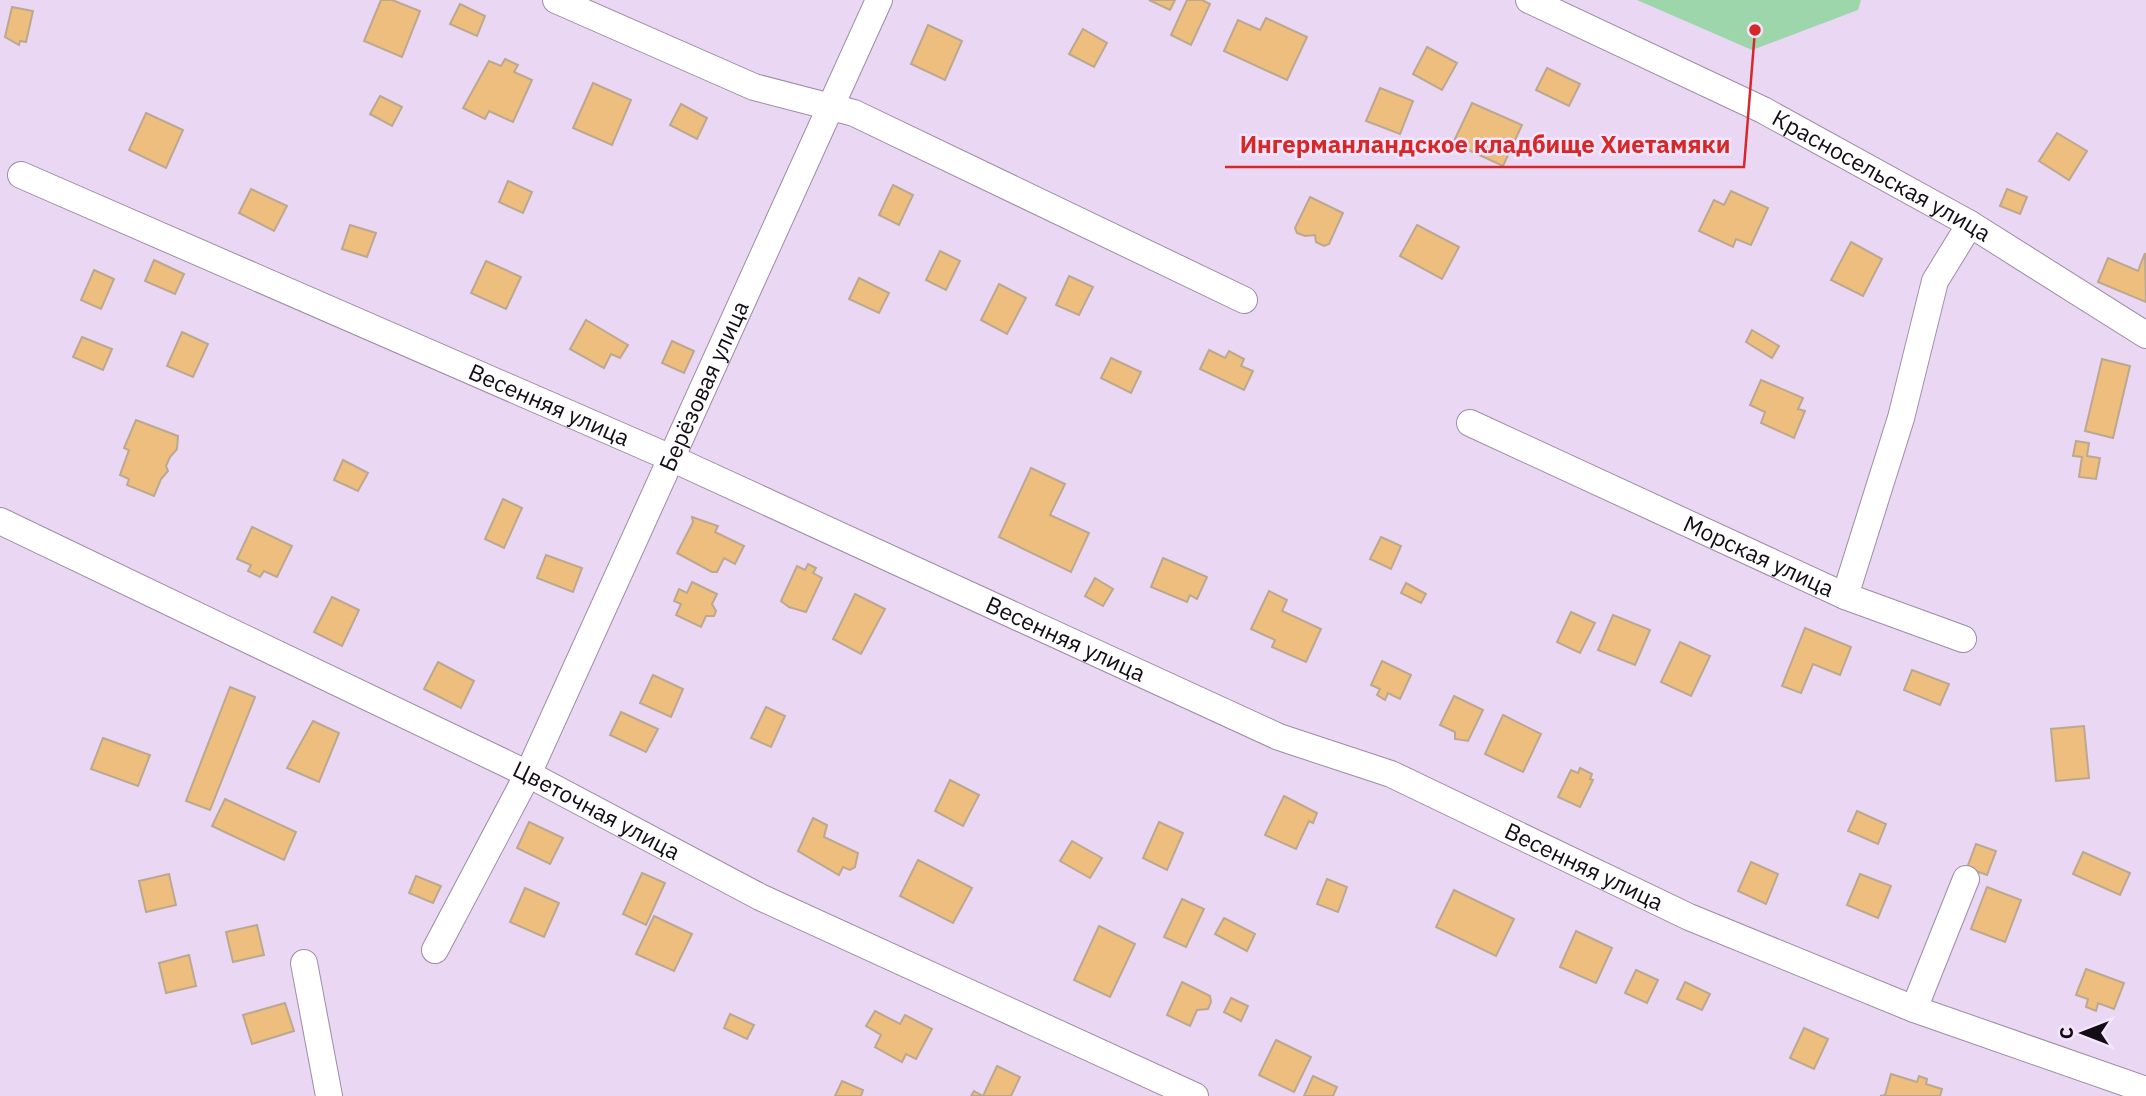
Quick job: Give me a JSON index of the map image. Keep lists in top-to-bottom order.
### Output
{
  "streets": {
    "street": [
      "Красносельская улица",
      "Берёзовая улица",
      "Весенняя улица",
      "Морская улица",
      "Цветочная улица"
    ]
  },
  "crossings": [
    ["Красносельская улица", "Морская улица"],
    ["Берёзовая улица", "Весенняя улица"],
    ["Берёзовая улица", "Цветочная улица"]
  ],
  "places": ["Ингерманландское кладбище Хиетамяки"],
  "north": "left"
}
